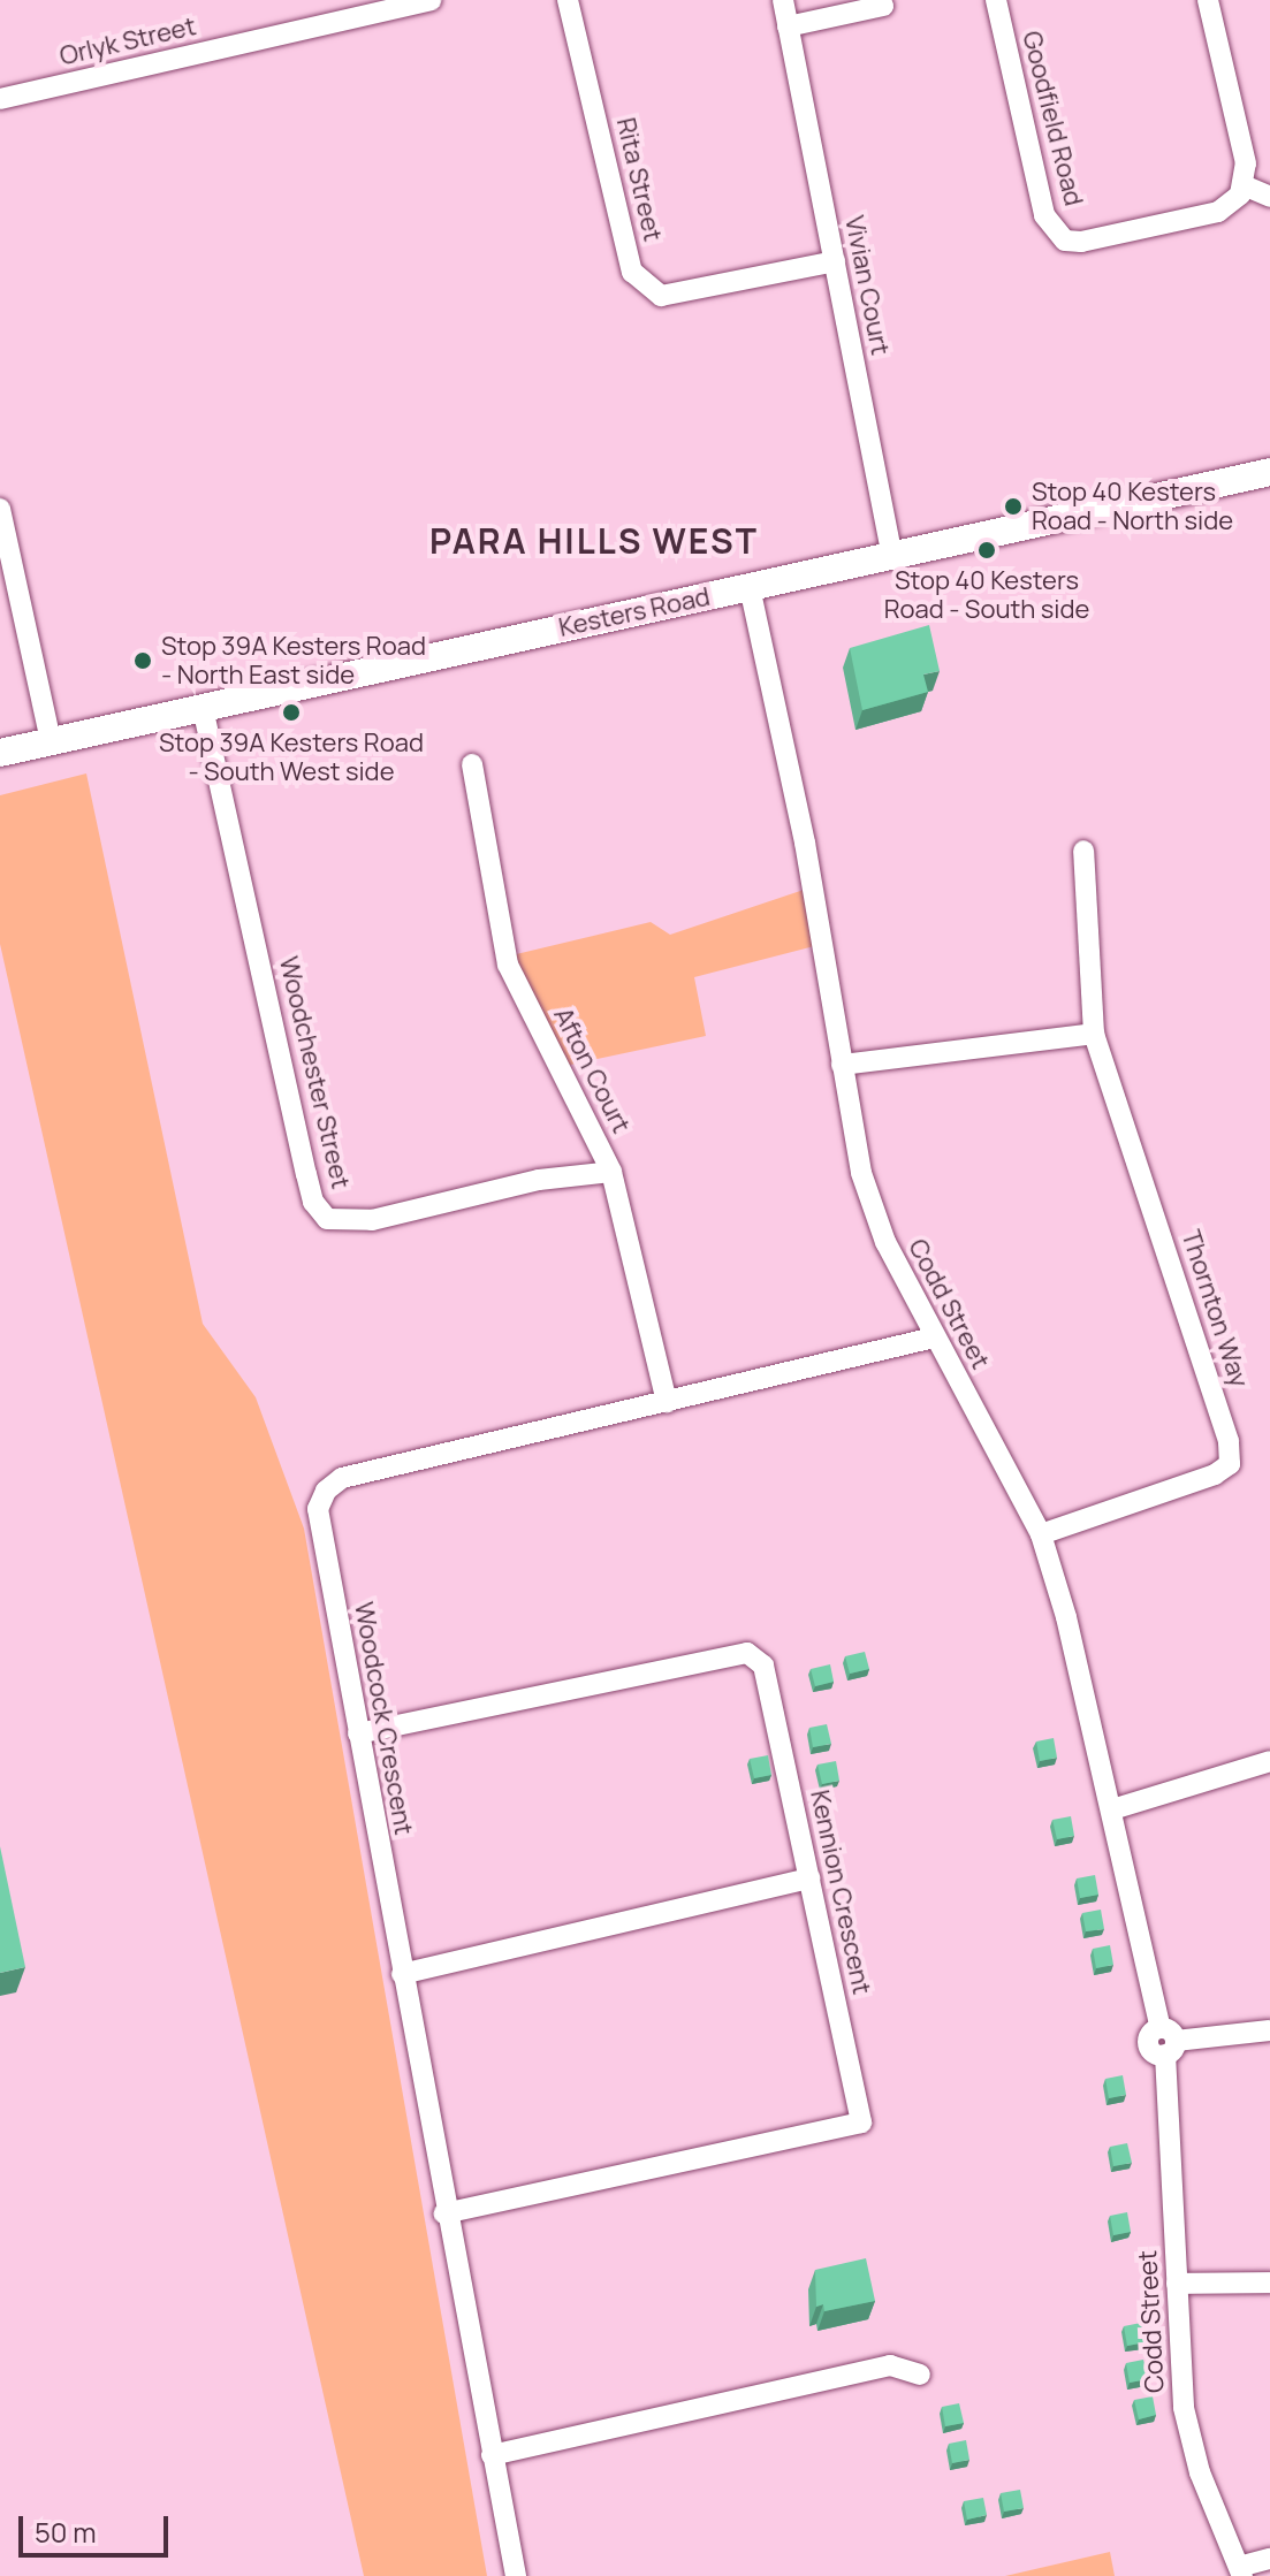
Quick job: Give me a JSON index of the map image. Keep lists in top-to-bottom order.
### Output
{
  "streets": {
    "main road": ["Kesters Road"],
    "street": [
      "Orlyk Street",
      "Goodfield Road",
      "Rita Street",
      "Vivian Court",
      "Afton Court",
      "Woodchester Street",
      "Codd Street",
      "Thornton Way",
      "Woodcock Crescent",
      "Kennion Crescent"
    ]
  },
  "crossings": [
    ["Rita Street", "Vivian Court"],
    ["Vivian Court", "Kesters Road"],
    ["Kesters Road", "Woodchester Street"],
    ["Kesters Road", "Codd Street"],
    ["Afton Court", "Woodchester Street"],
    ["Afton Court", "Woodcock Crescent"],
    ["Codd Street", "Thornton Way"],
    ["Codd Street", "Woodcock Crescent"],
    ["Woodcock Crescent", "Kennion Crescent"]
  ],
  "districts": ["PARA HILLS WEST"],
  "places": [
    "Stop 40 Kesters Road - North side",
    "Stop 40 Kesters Road - South side",
    "Stop 39A Kesters Road - North East side",
    "Stop 39A Kesters Road - South West side"
  ],
  "scale_bar": "50 m"
}
